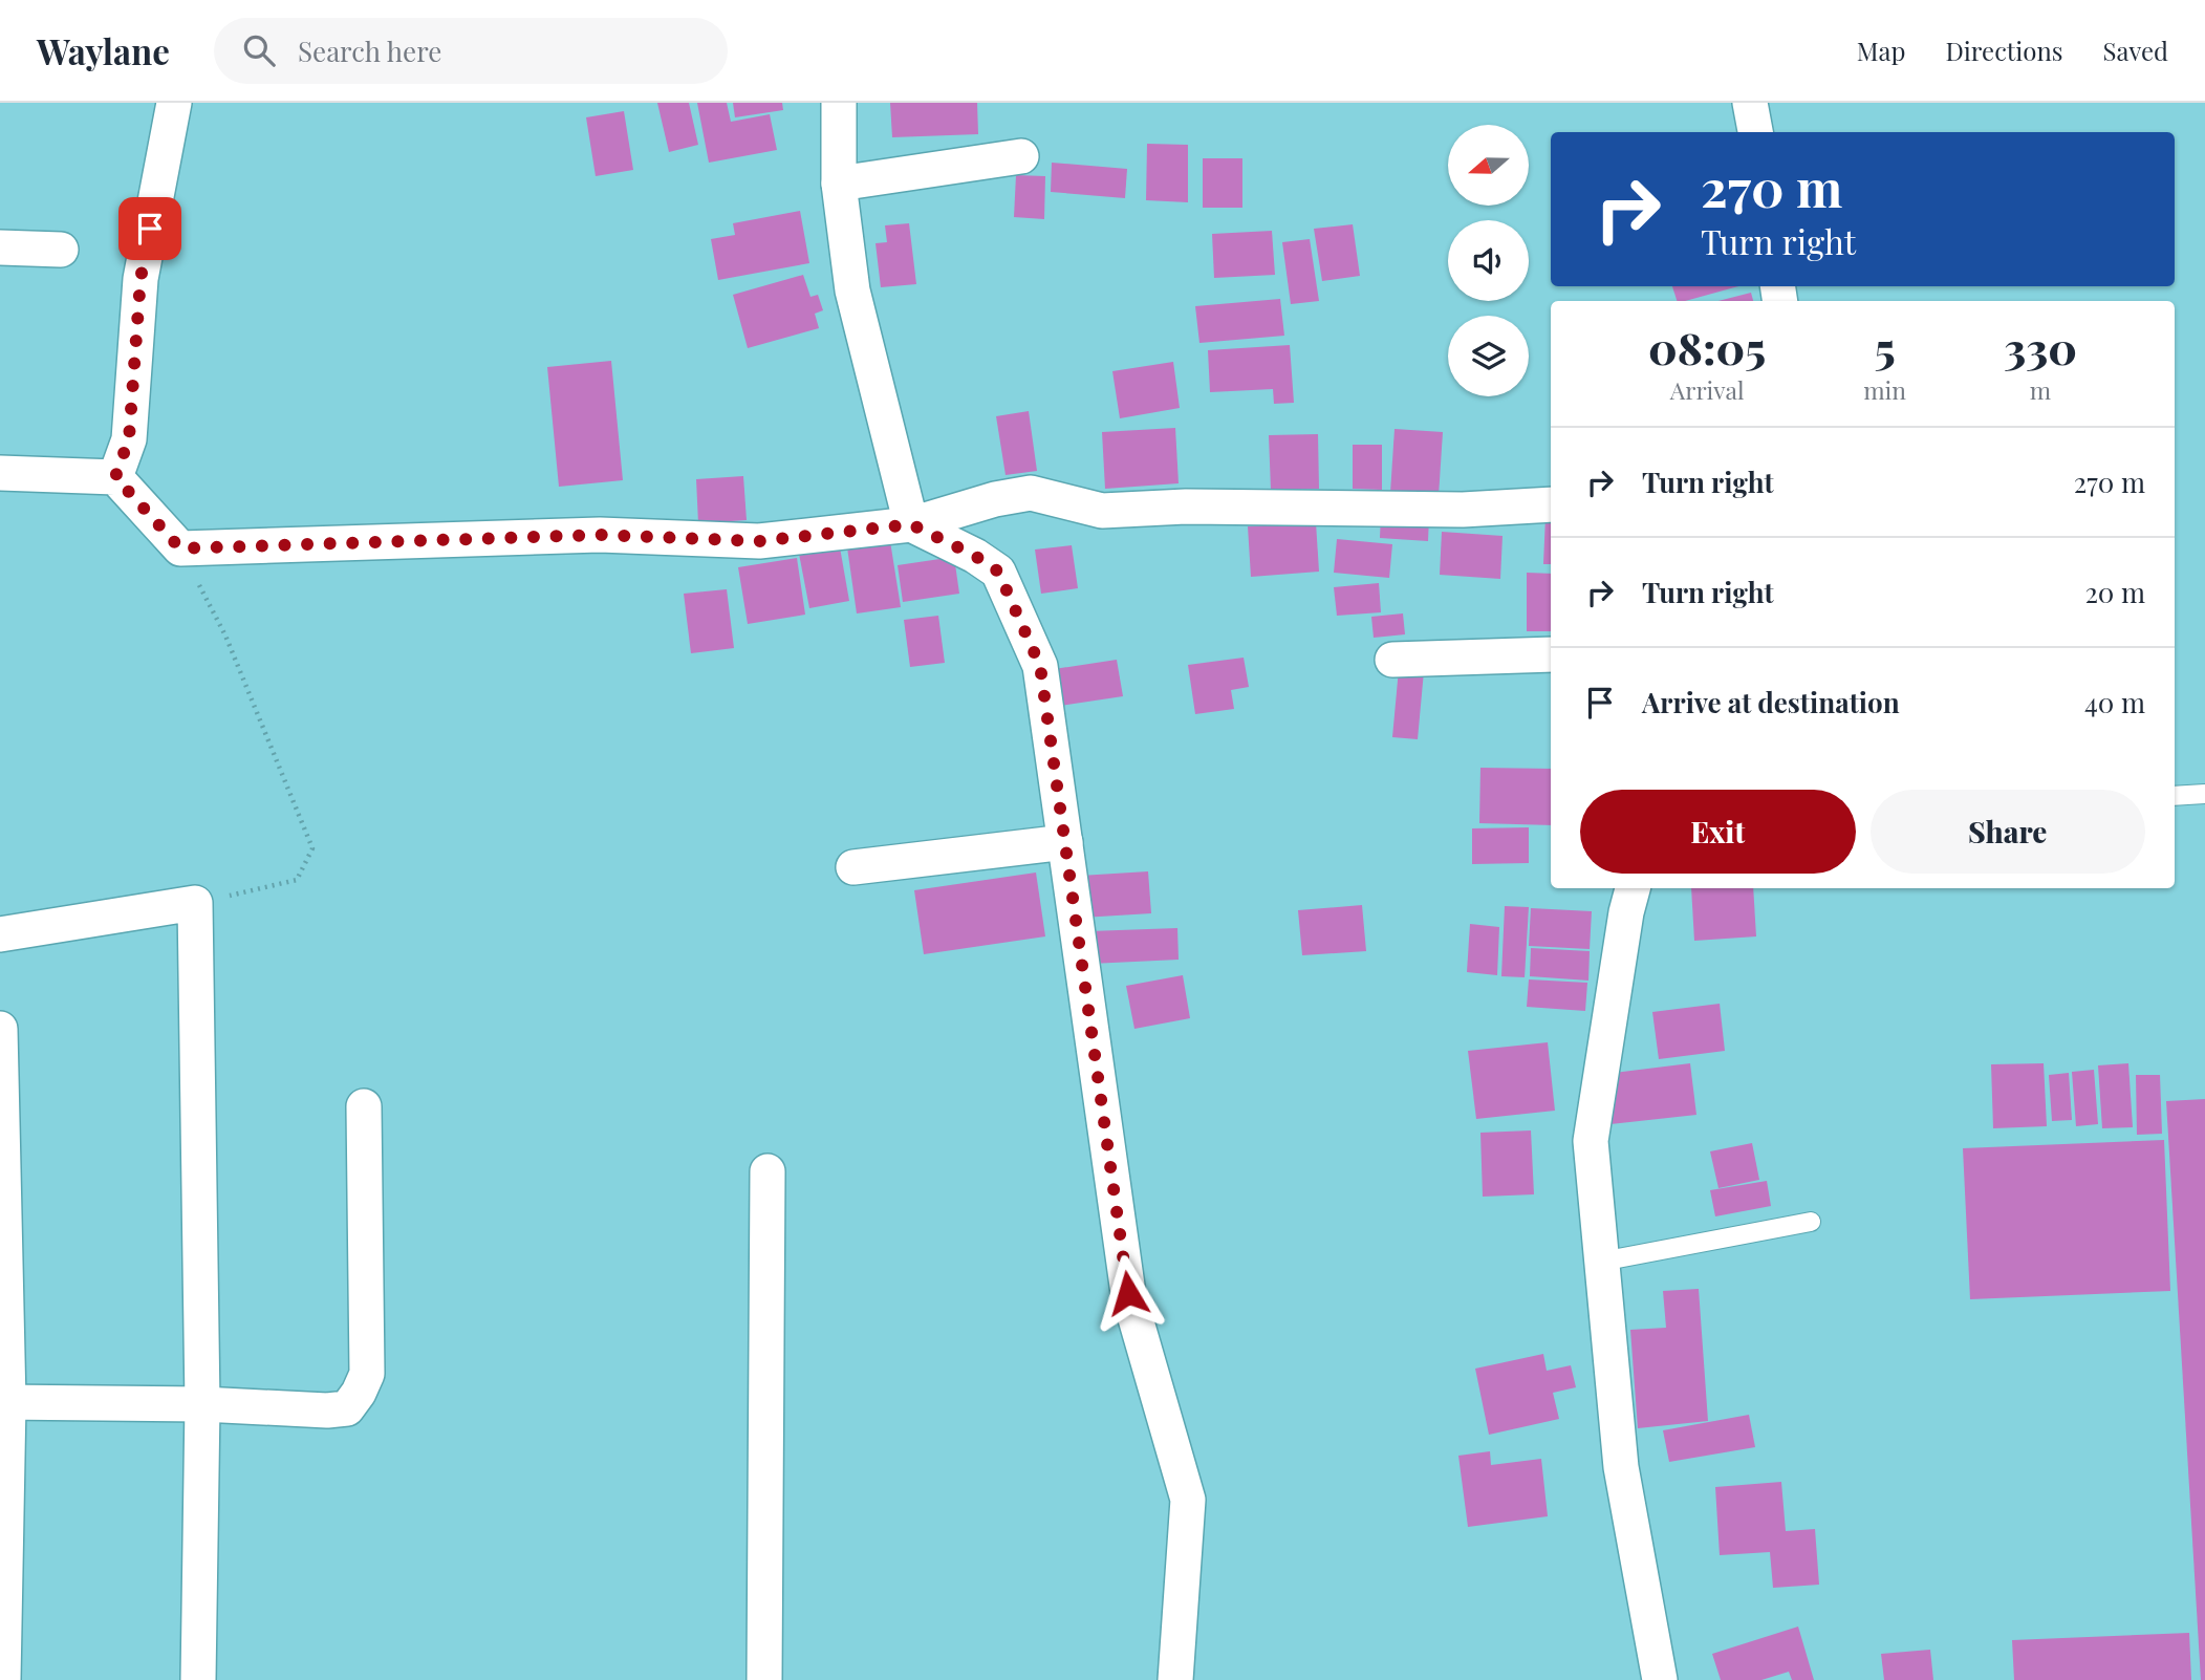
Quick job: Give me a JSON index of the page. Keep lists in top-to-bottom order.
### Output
{
  "north": "left",
  "page": {
    "header": "Waylane",
    "search": "Search here",
    "nav": ["Map", "Directions", "Saved"],
    "turn": ["270 m", "Turn right"],
    "eta": [
      "08:05",
      "Arrival",
      "5",
      "min",
      "330",
      "m"
    ],
    "list": [
      {
        "name": "Turn right",
        "value": "270 m"
      },
      {
        "name": "Turn right",
        "value": "20 m"
      },
      {
        "name": "Arrive at destination",
        "value": "40 m"
      }
    ],
    "buttons": ["Exit", "Share"]
  }
}
